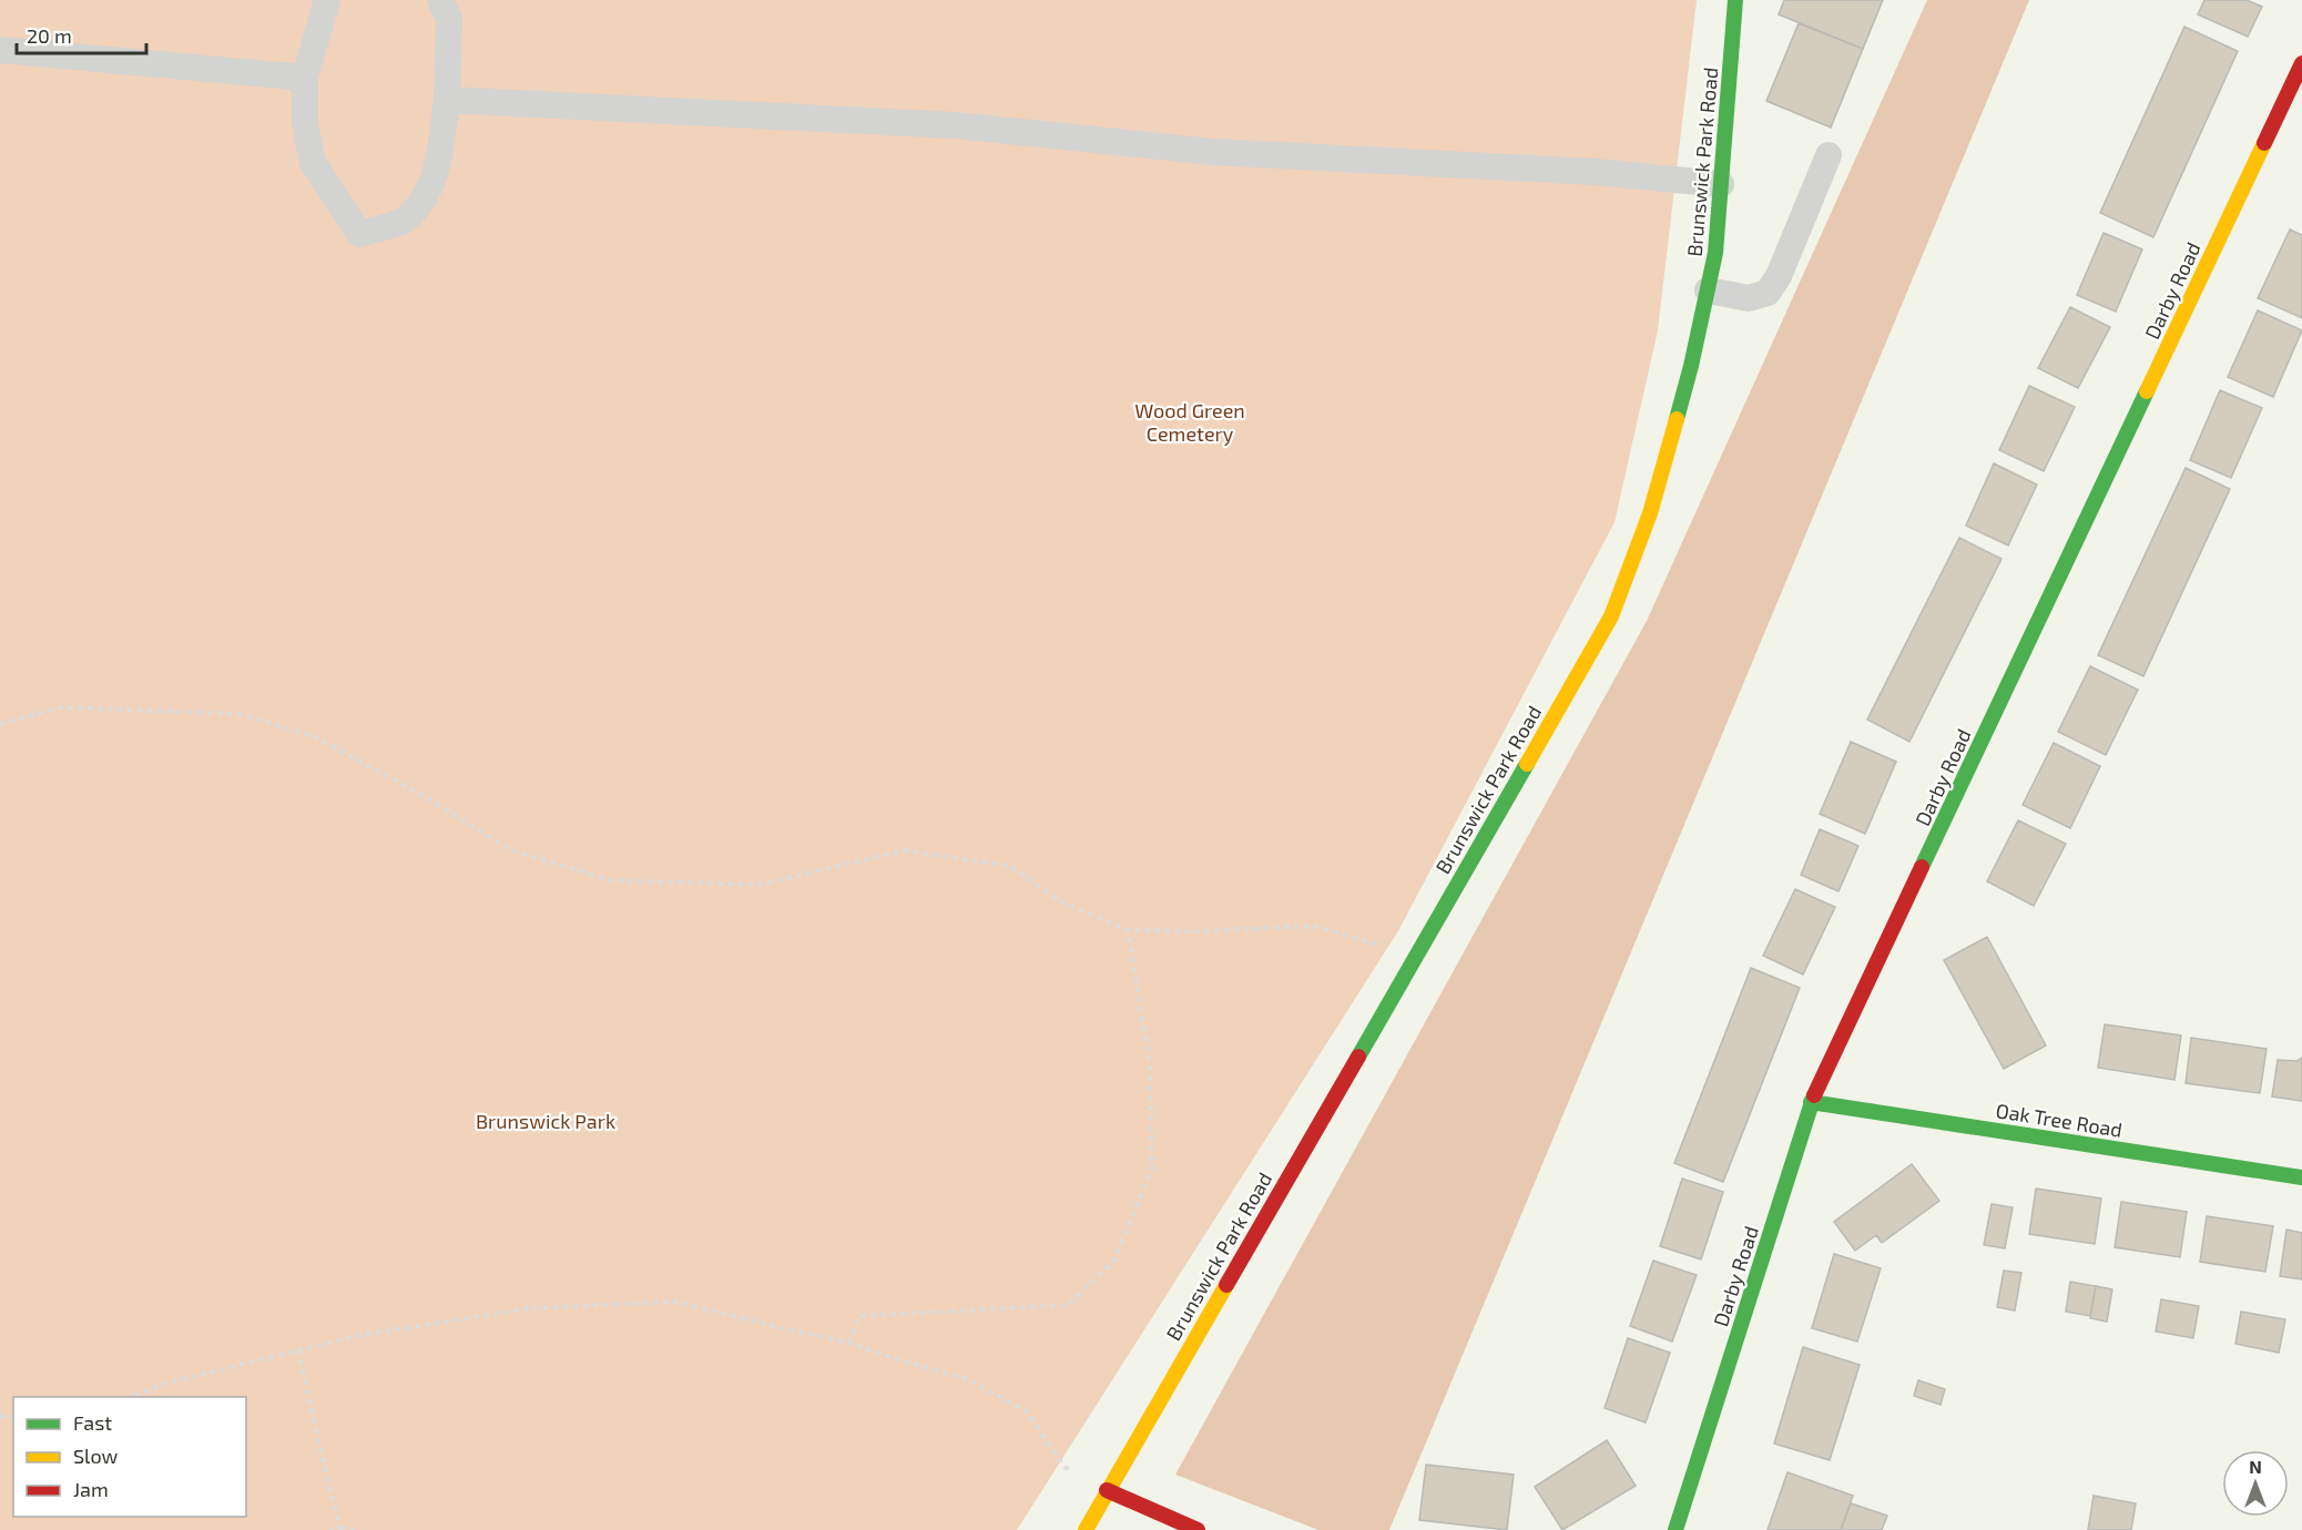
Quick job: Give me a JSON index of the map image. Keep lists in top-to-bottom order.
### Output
{
  "streets": {
    "street": ["Brunswick Park Road", "Darby Road", "Oak Tree Road"]
  },
  "crossings": [
    ["Darby Road", "Oak Tree Road"]
  ],
  "parks": ["Wood Green Cemetery", "Brunswick Park"],
  "legend": ["Fast", "Slow", "Jam"],
  "scale_bar": "20 m",
  "north": "top"
}
